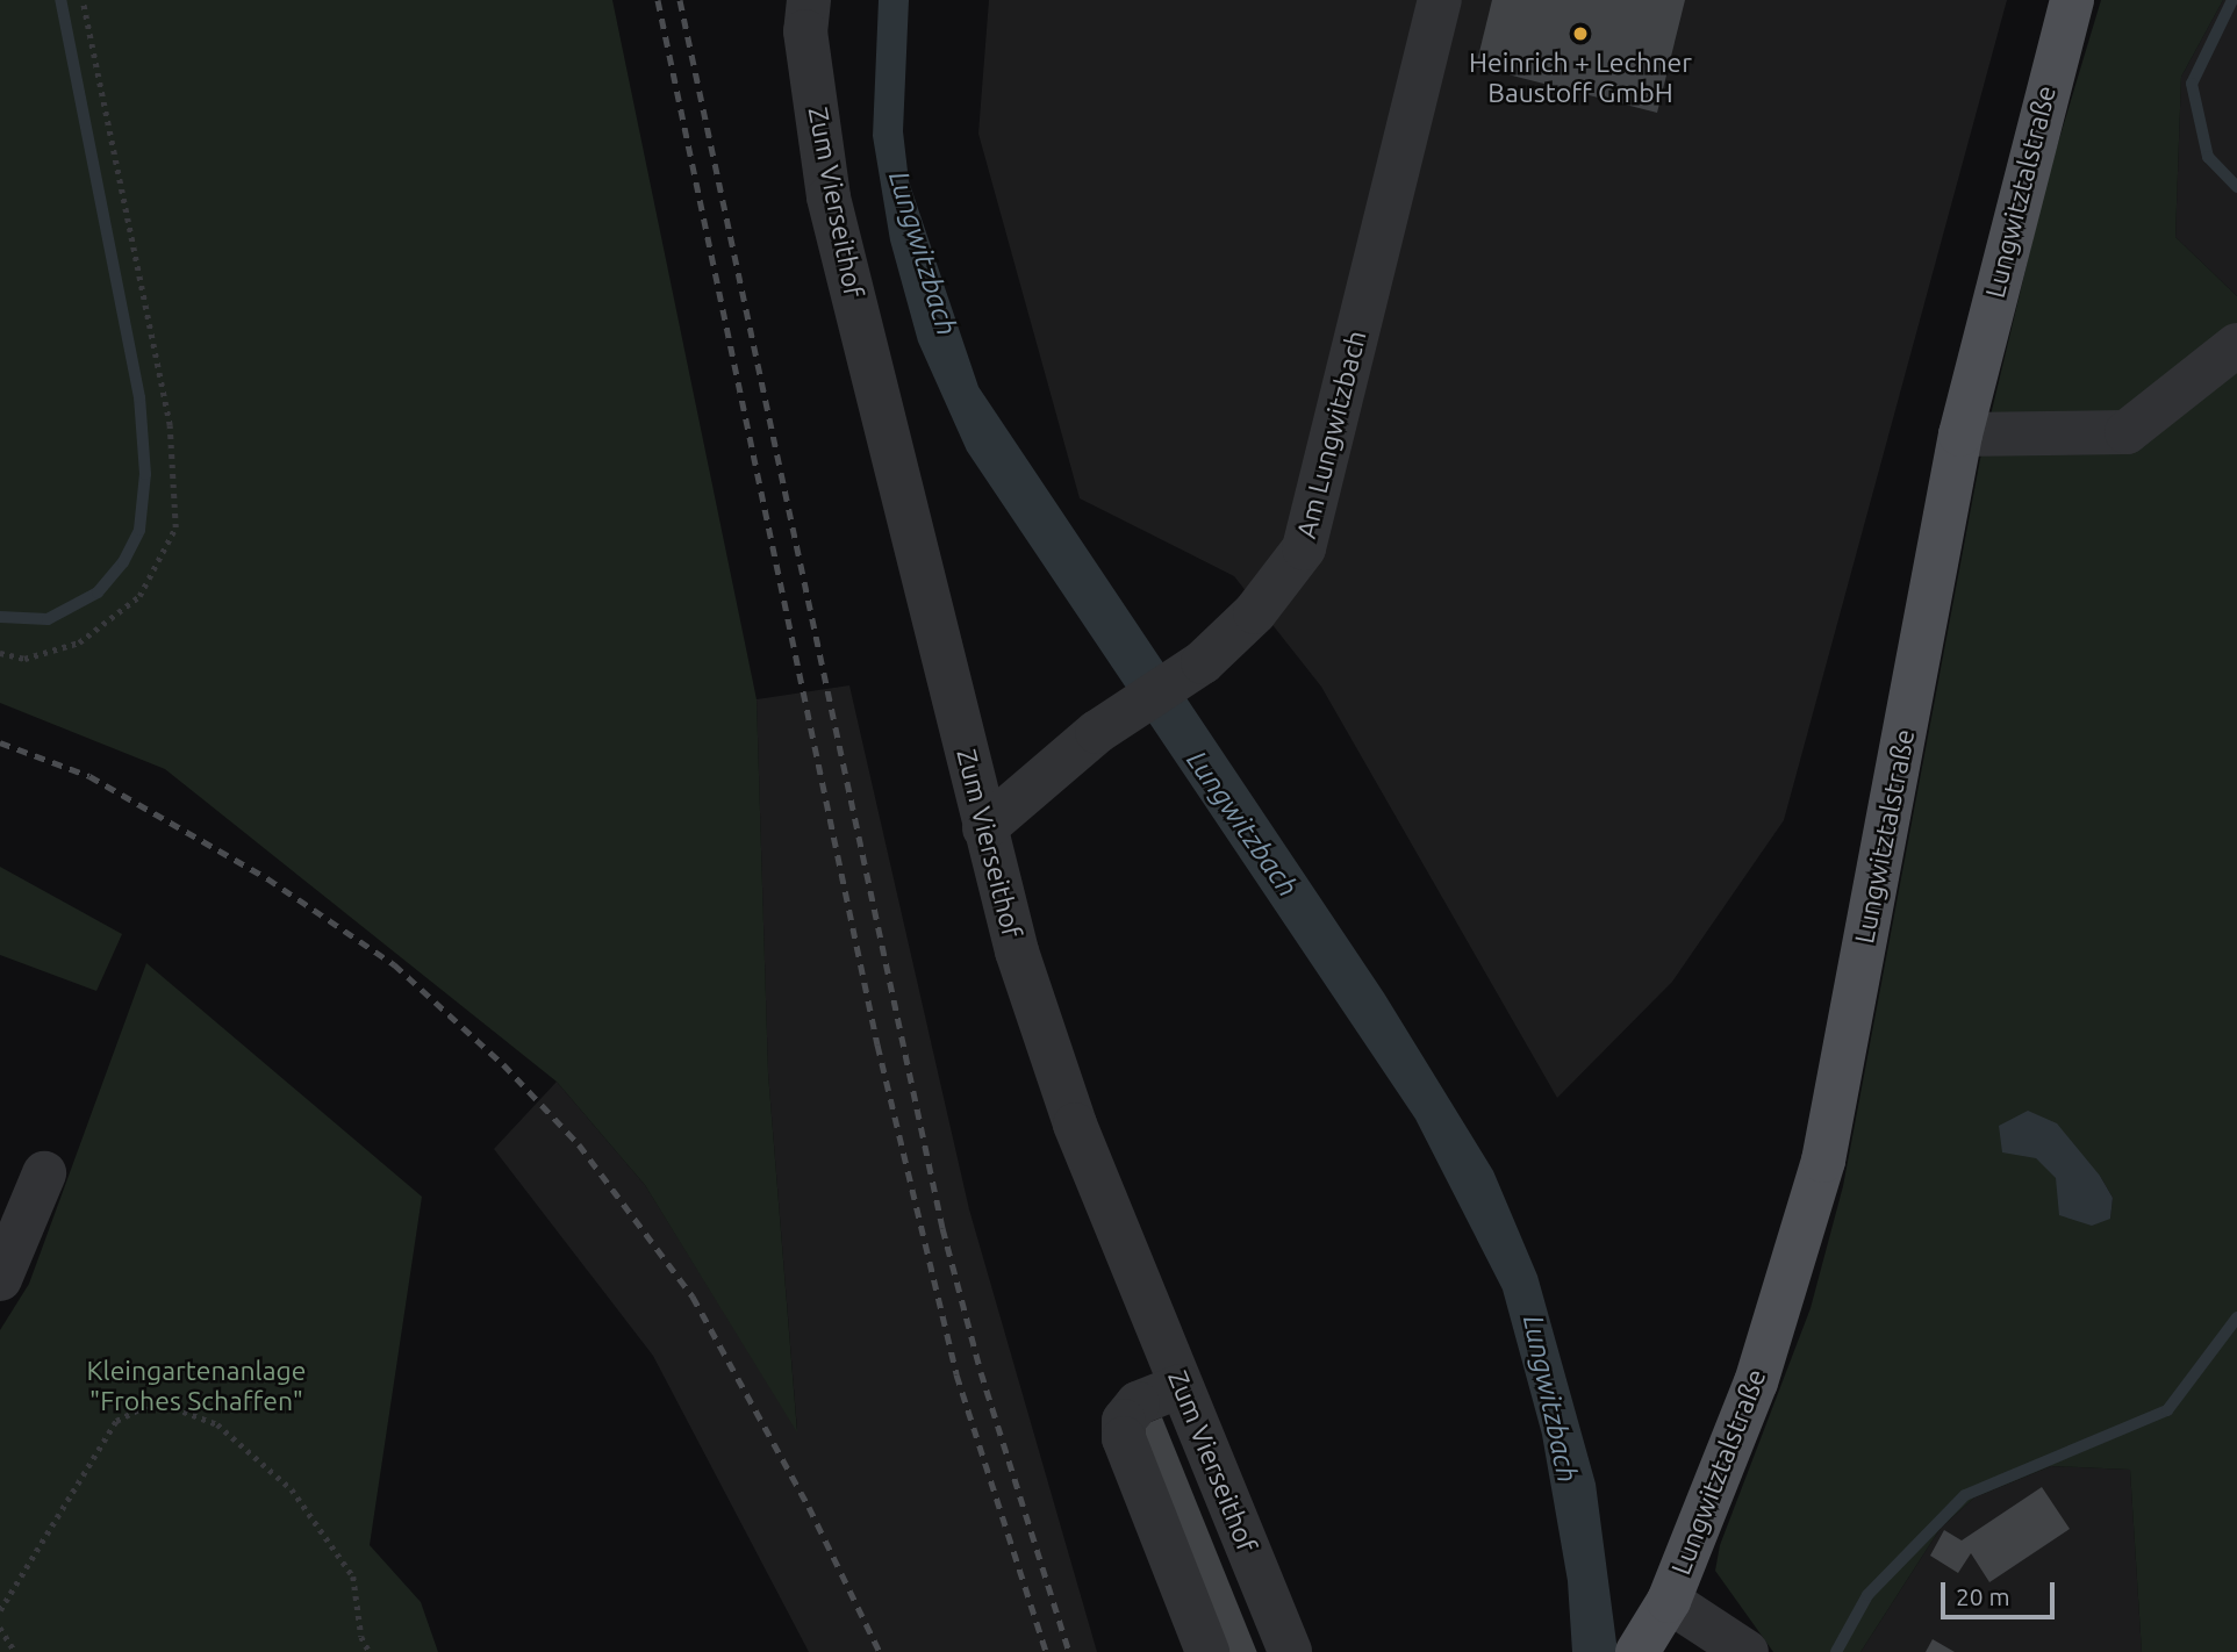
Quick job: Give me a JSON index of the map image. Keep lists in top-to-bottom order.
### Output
{
  "streets": {
    "main road": ["Lungwitztalstraße"],
    "street": ["Zum Vierseithof", "Am Lungwitzbach"]
  },
  "crossings": [
    ["Zum Vierseithof", "Am Lungwitzbach"]
  ],
  "water": ["Lungwitzbach"],
  "parks": ["Kleingartenanlage \"Frohes Schaffen\""],
  "places": ["Heinrich + Lechner Baustoff GmbH"],
  "scale_bar": "20 m"
}
